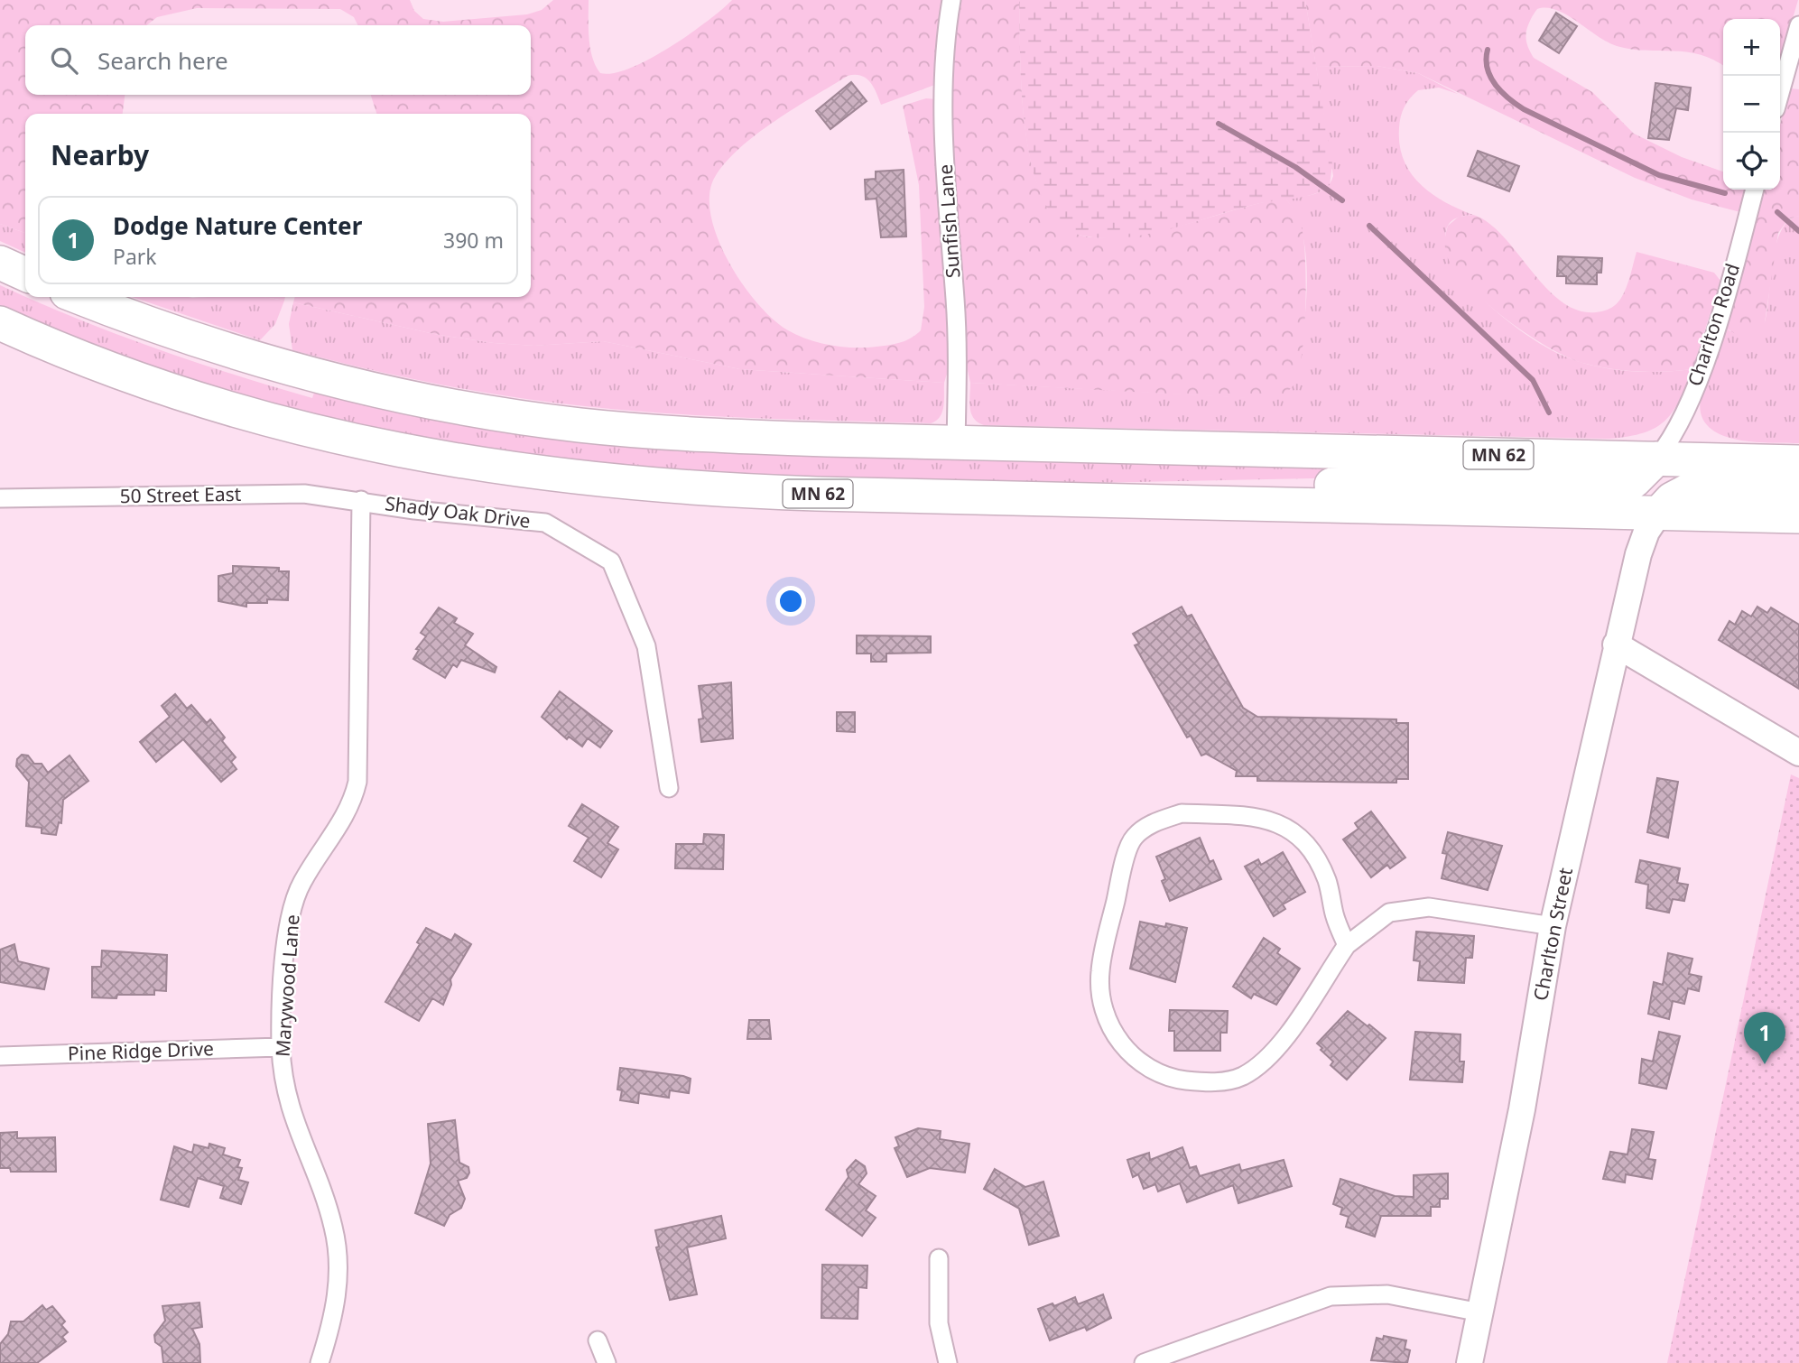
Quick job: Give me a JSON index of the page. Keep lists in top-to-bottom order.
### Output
{
  "streets": {
    "highway": ["MN 62"],
    "street": [
      "Sunfish Lane",
      "Charlton Road",
      "50 Street East",
      "Shady Oak Drive",
      "Charlton Street",
      "Marywood Lane",
      "Pine Ridge Drive"
    ]
  },
  "crossings": [
    ["Sunfish Lane", "MN 62"],
    ["Charlton Road", "MN 62"],
    ["MN 62", "Charlton Street"],
    ["50 Street East", "Shady Oak Drive"],
    ["50 Street East", "Marywood Lane"],
    ["Shady Oak Drive", "Marywood Lane"],
    ["Marywood Lane", "Pine Ridge Drive"]
  ],
  "page": {
    "map_buttons": ["+", "−"],
    "search": "Search here",
    "heading": "Nearby",
    "list": [
      {
        "mark": "1",
        "name": "Dodge Nature Center",
        "note": "Park",
        "value": "390 m"
      }
    ],
    "pins": "1"
  }
}
